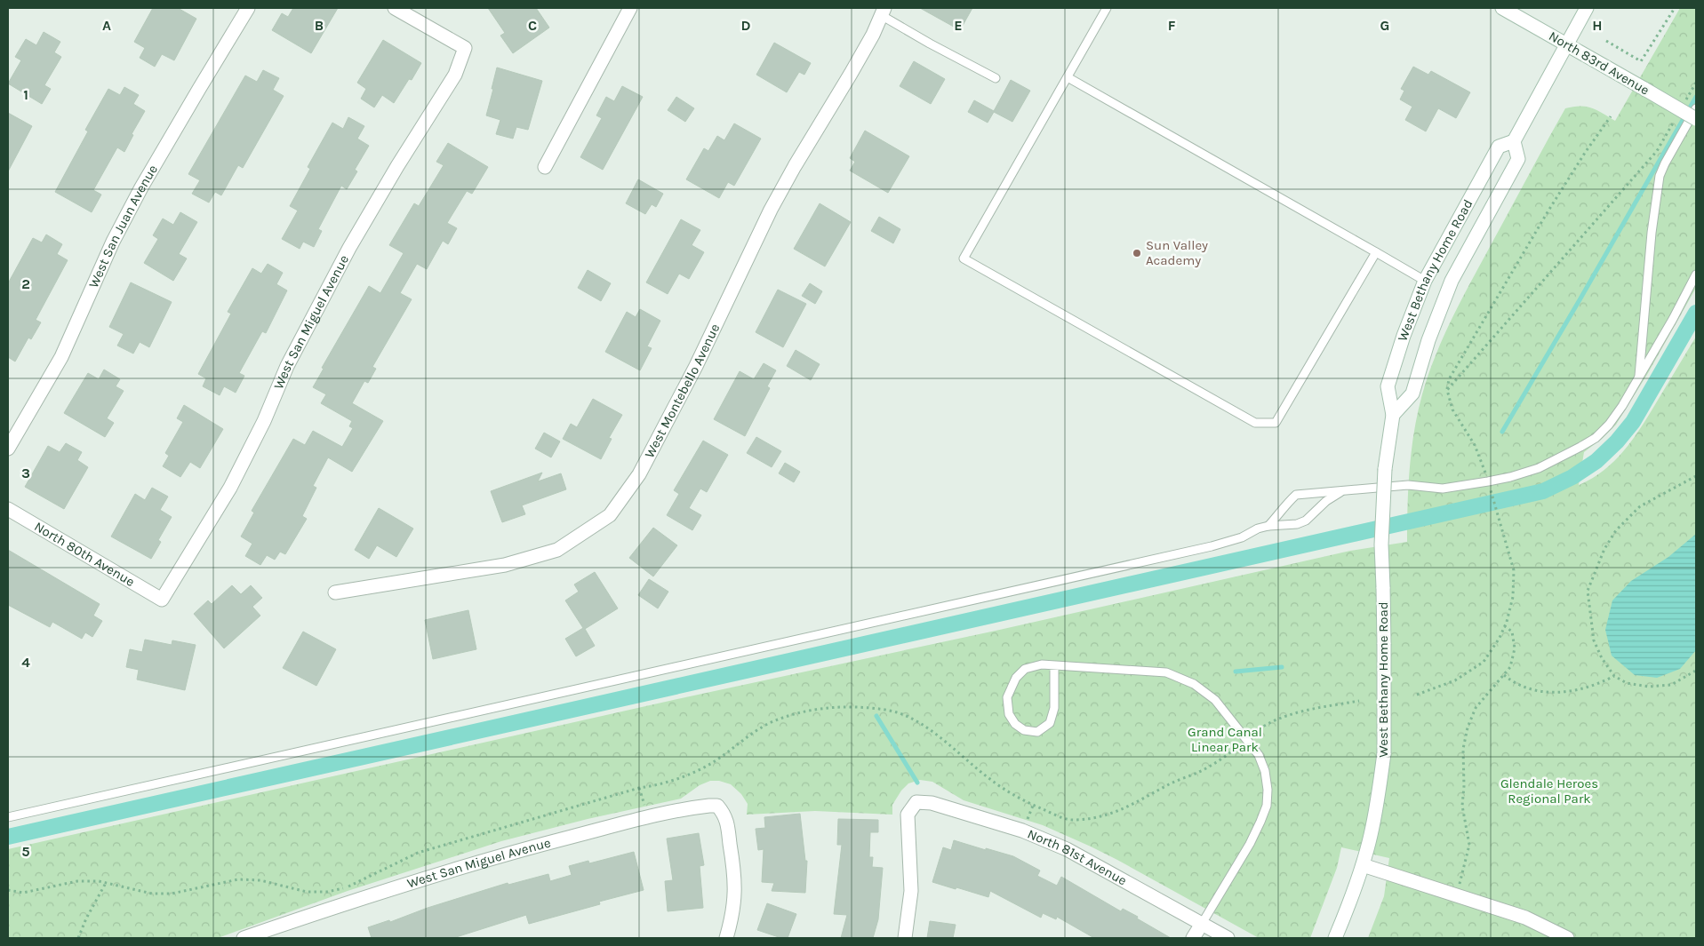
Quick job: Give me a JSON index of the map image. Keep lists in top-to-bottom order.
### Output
{
  "streets": {
    "street": [
      "North 83rd Avenue",
      "West San Juan Avenue",
      "West Bethany Home Road",
      "West San Miguel Avenue",
      "West Montebello Avenue",
      "North 80th Avenue",
      "North 81st Avenue"
    ]
  },
  "crossings": [
    ["West San Miguel Avenue", "North 80th Avenue"]
  ],
  "parks": ["Grand Canal Linear Park", "Glendale Heroes Regional Park"],
  "places": ["Sun Valley Academy"],
  "grid": {
    "columns": [
      "A",
      "B",
      "C",
      "D",
      "E",
      "F",
      "G",
      "H"
    ],
    "rows": [
      "1",
      "2",
      "3",
      "4",
      "5"
    ]
  }
}
